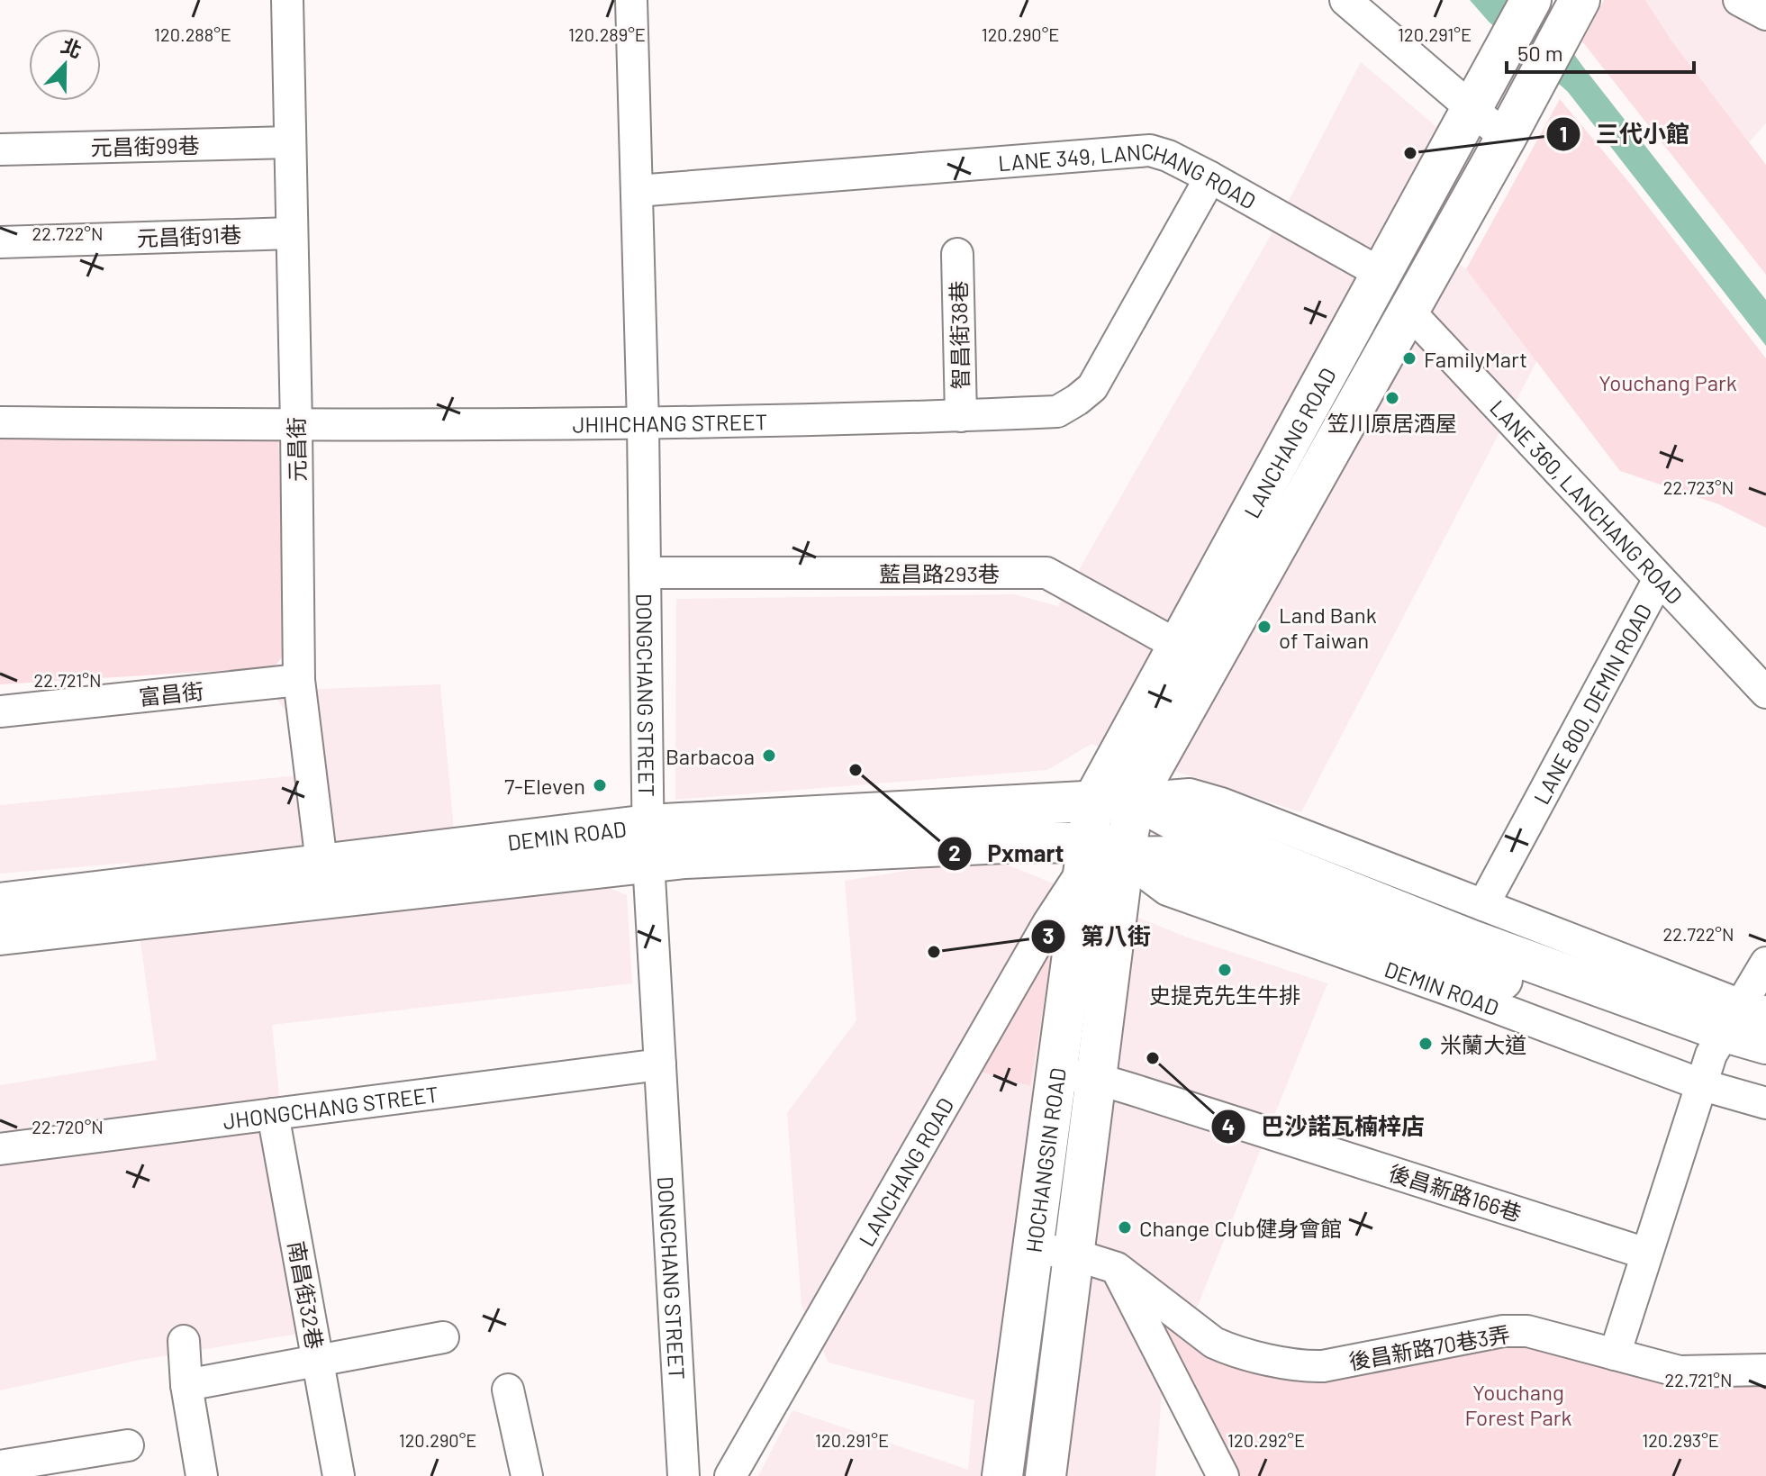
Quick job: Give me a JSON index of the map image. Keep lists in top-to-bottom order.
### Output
{
  "streets": {
    "street": [
      "元昌街99巷",
      "LANE 349, LANCHANG ROAD",
      "元昌街91巷",
      "智昌街38巷",
      "JHIHCHANG STREET",
      "LANCHANG ROAD",
      "元昌街",
      "LANE 360, LANCHANG ROAD",
      "藍昌路293巷",
      "富昌街",
      "DONGCHANG STREET",
      "LANE 800, DEMIN ROAD",
      "DEMIN ROAD",
      "JHONGCHANG STREET",
      "HOCHANGSIN ROAD",
      "後昌新路166巷",
      "南昌街32巷",
      "後昌新路70巷3弄"
    ]
  },
  "crossings": [
    ["元昌街99巷", "元昌街"],
    ["LANE 349, LANCHANG ROAD", "JHIHCHANG STREET"],
    ["LANE 349, LANCHANG ROAD", "LANCHANG ROAD"],
    ["LANE 349, LANCHANG ROAD", "DONGCHANG STREET"],
    ["元昌街91巷", "元昌街"],
    ["智昌街38巷", "JHIHCHANG STREET"],
    ["JHIHCHANG STREET", "元昌街"],
    ["JHIHCHANG STREET", "DONGCHANG STREET"],
    ["LANCHANG ROAD", "LANE 360, LANCHANG ROAD"],
    ["LANCHANG ROAD", "藍昌路293巷"],
    ["LANCHANG ROAD", "DEMIN ROAD"],
    ["LANCHANG ROAD", "HOCHANGSIN ROAD"],
    ["元昌街", "富昌街"],
    ["元昌街", "DEMIN ROAD"],
    ["LANE 360, LANCHANG ROAD", "LANE 800, DEMIN ROAD"],
    ["藍昌路293巷", "DONGCHANG STREET"],
    ["DONGCHANG STREET", "DEMIN ROAD"],
    ["DONGCHANG STREET", "JHONGCHANG STREET"],
    ["LANE 800, DEMIN ROAD", "DEMIN ROAD"],
    ["DEMIN ROAD", "HOCHANGSIN ROAD"],
    ["JHONGCHANG STREET", "南昌街32巷"],
    ["HOCHANGSIN ROAD", "後昌新路166巷"],
    ["HOCHANGSIN ROAD", "後昌新路70巷3弄"]
  ],
  "parks": ["Youchang Park", "Youchang Forest Park"],
  "places": [
    "三代小館",
    "FamilyMart",
    "笠川原居酒屋",
    "Land Bank of Taiwan",
    "Barbacoa",
    "Pxmart",
    "7-Eleven",
    "第八街",
    "史提克先生牛排",
    "米蘭大道",
    "巴沙諾瓦楠梓店",
    "Change Club健身會館"
  ],
  "scale_bar": "50 m",
  "north": "top",
  "coordinates": [
    "120.288°E",
    "120.289°E",
    "120.290°E",
    "120.291°E",
    "22.722°N",
    "22.723°N",
    "22.721°N",
    "22.720°N",
    "120.292°E",
    "120.293°E"
  ]
}
